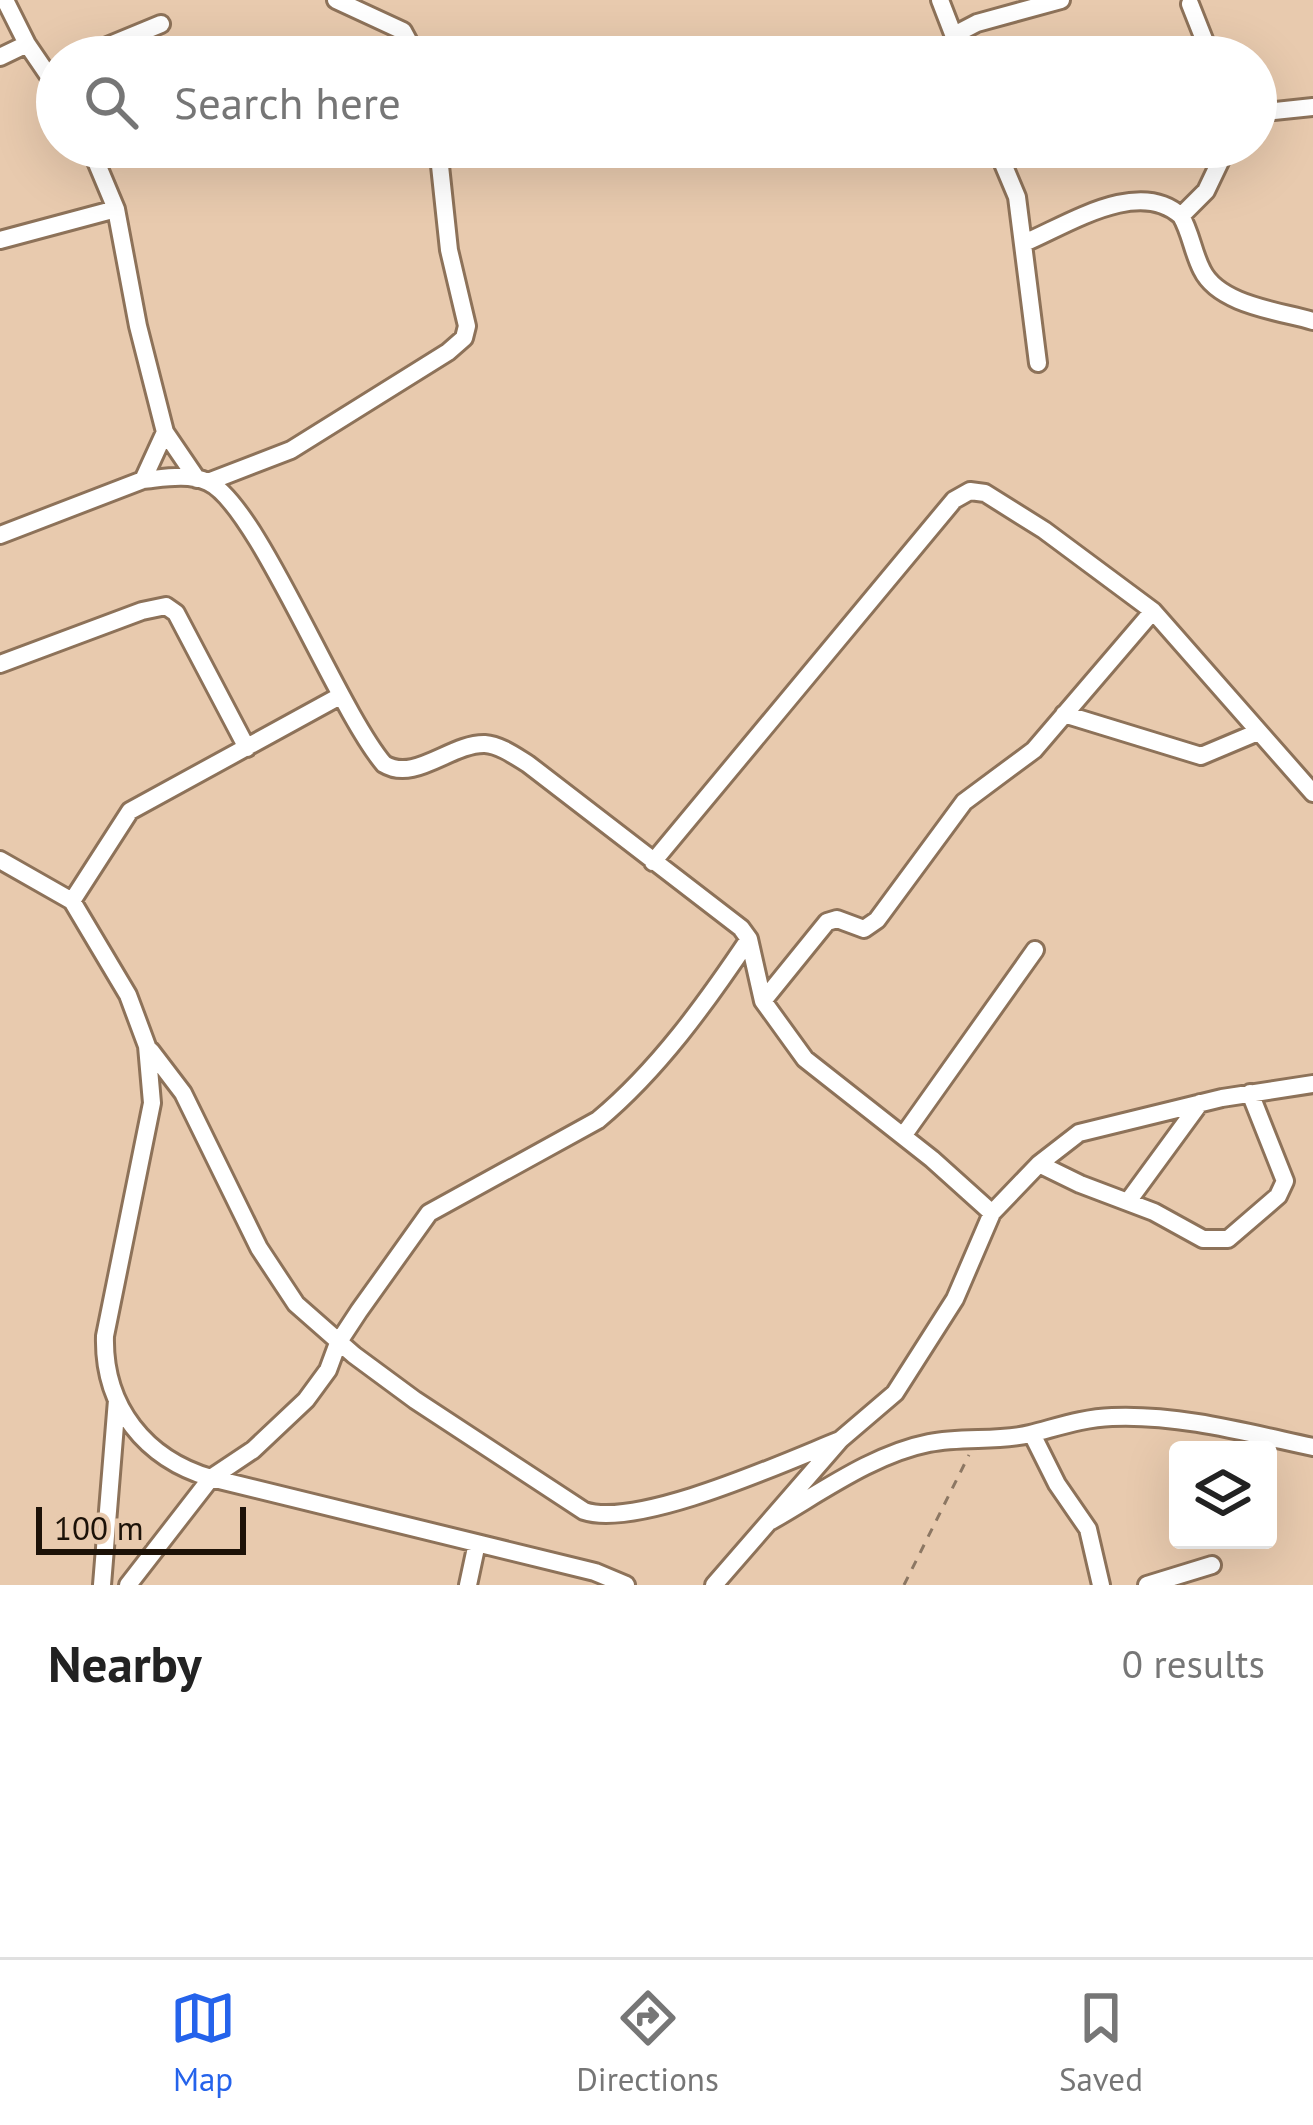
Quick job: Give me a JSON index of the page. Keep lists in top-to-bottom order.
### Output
{
  "scale_bar": "100 m",
  "page": {
    "search": "Search here",
    "scale": "100 m",
    "heading": ["Nearby", "0 results"],
    "nav": ["Map", "Directions", "Saved"]
  }
}
